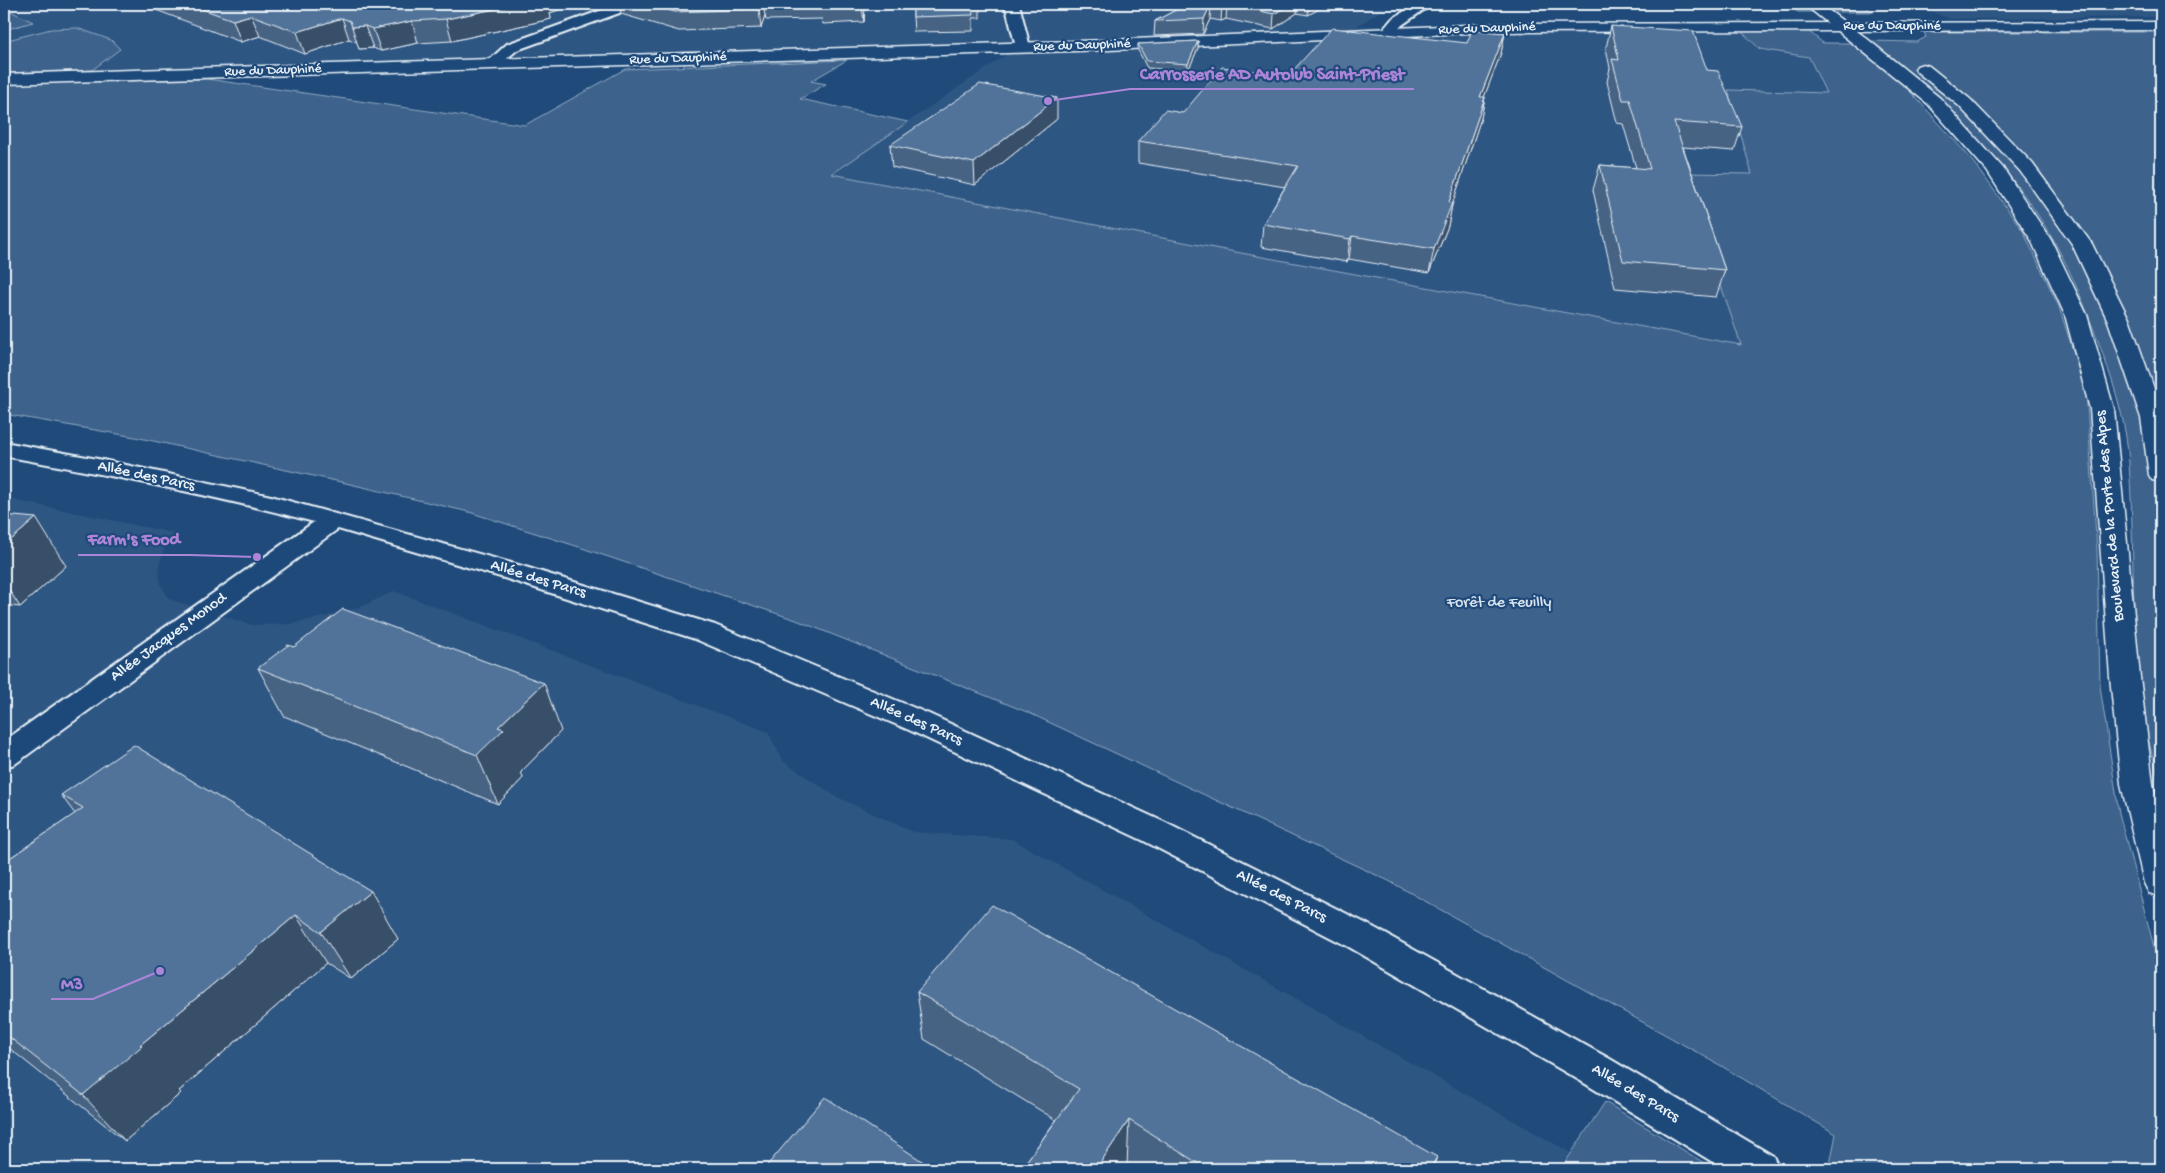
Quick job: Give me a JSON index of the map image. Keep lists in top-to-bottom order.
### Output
{
  "streets": {
    "street": [
      "Rue du Dauphiné",
      "Allée des Parcs",
      "Boulevard de la Porte des Alpes",
      "Allée Jacques Monod"
    ]
  },
  "crossings": [
    ["Rue du Dauphiné", "Boulevard de la Porte des Alpes"],
    ["Allée des Parcs", "Allée Jacques Monod"]
  ],
  "parks": ["Forêt de Feuilly"],
  "places": ["Carrosserie AD Autolub Saint-Priest", "Farm's Food", "M3"]
}
